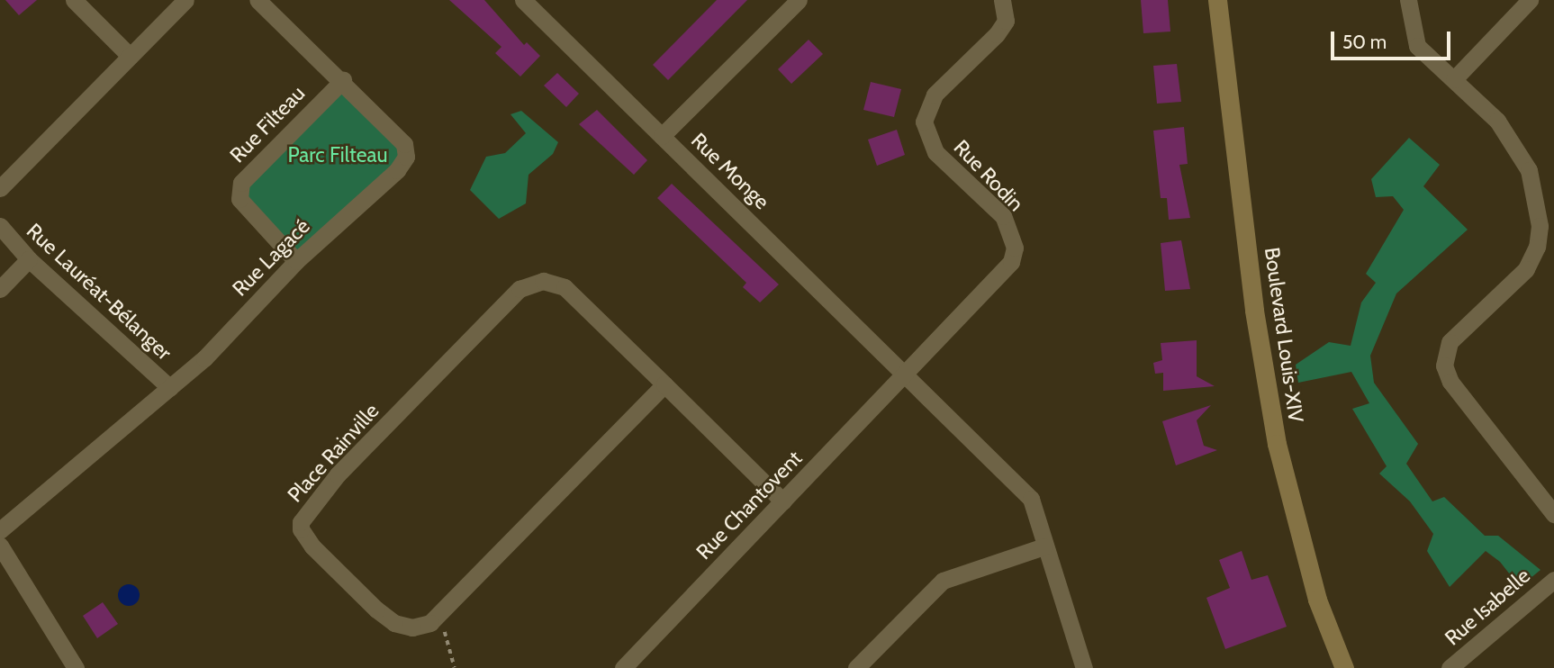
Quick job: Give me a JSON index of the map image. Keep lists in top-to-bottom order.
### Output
{
  "streets": {
    "main road": ["Boulevard Louis-XIV"],
    "street": [
      "Rue Filteau",
      "Rue Monge",
      "Rue Rodin",
      "Rue Lagacé",
      "Rue Lauréat-Bélanger",
      "Place Rainville",
      "Rue Chantovent",
      "Rue Isabelle"
    ]
  },
  "crossings": [
    ["Rue Filteau", "Rue Lagacé"],
    ["Rue Monge", "Rue Rodin"],
    ["Rue Monge", "Rue Chantovent"],
    ["Rue Rodin", "Rue Chantovent"],
    ["Rue Lagacé", "Rue Lauréat-Bélanger"],
    ["Place Rainville", "Rue Chantovent"]
  ],
  "parks": ["Parc Filteau"],
  "scale_bar": "50 m"
}
